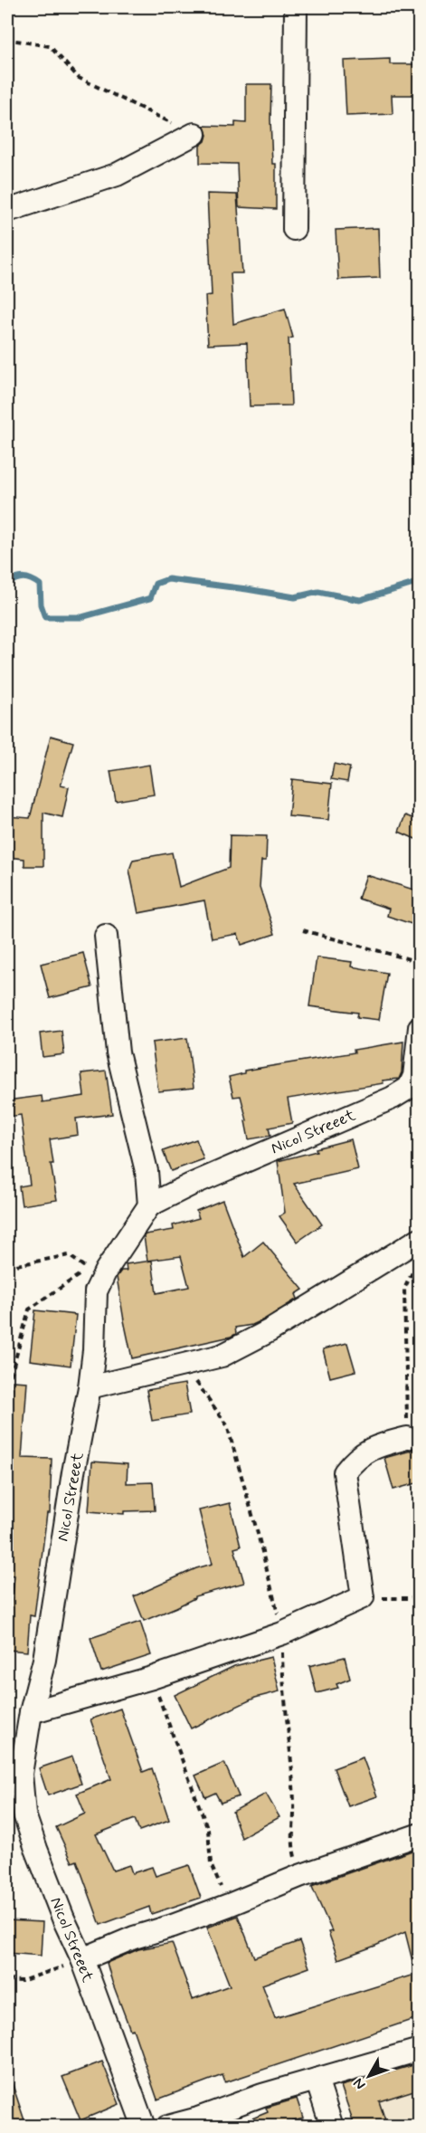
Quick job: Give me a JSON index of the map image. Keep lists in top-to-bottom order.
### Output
{
  "streets": {
    "street": ["Nicol Streeet"]
  },
  "north": "bottom left"
}
